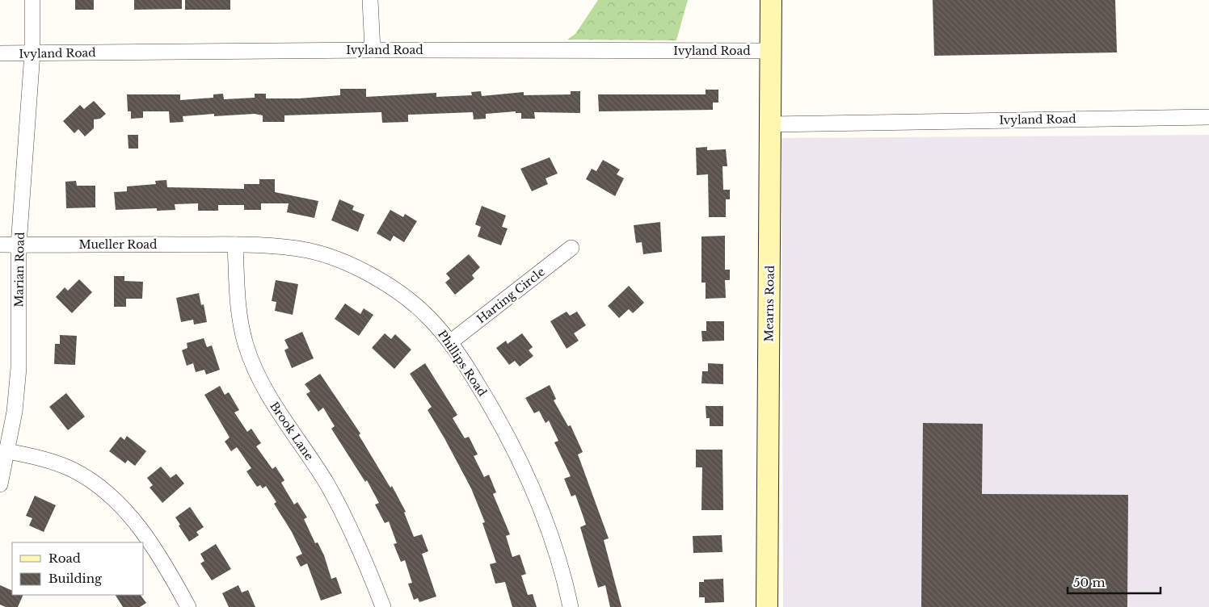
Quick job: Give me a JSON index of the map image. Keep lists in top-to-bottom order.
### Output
{
  "streets": {
    "street": [
      "Ivyland Road",
      "Mueller Road",
      "Marian Road",
      "Harting Circle",
      "Mearns Road",
      "Phillips Road",
      "Brook Lane"
    ]
  },
  "crossings": [
    ["Ivyland Road", "Marian Road"],
    ["Ivyland Road", "Mearns Road"],
    ["Mueller Road", "Marian Road"],
    ["Mueller Road", "Phillips Road"],
    ["Mueller Road", "Brook Lane"],
    ["Harting Circle", "Phillips Road"],
    ["Phillips Road", "Brook Lane"]
  ],
  "legend": ["Road", "Building"],
  "scale_bar": "50 m"
}
